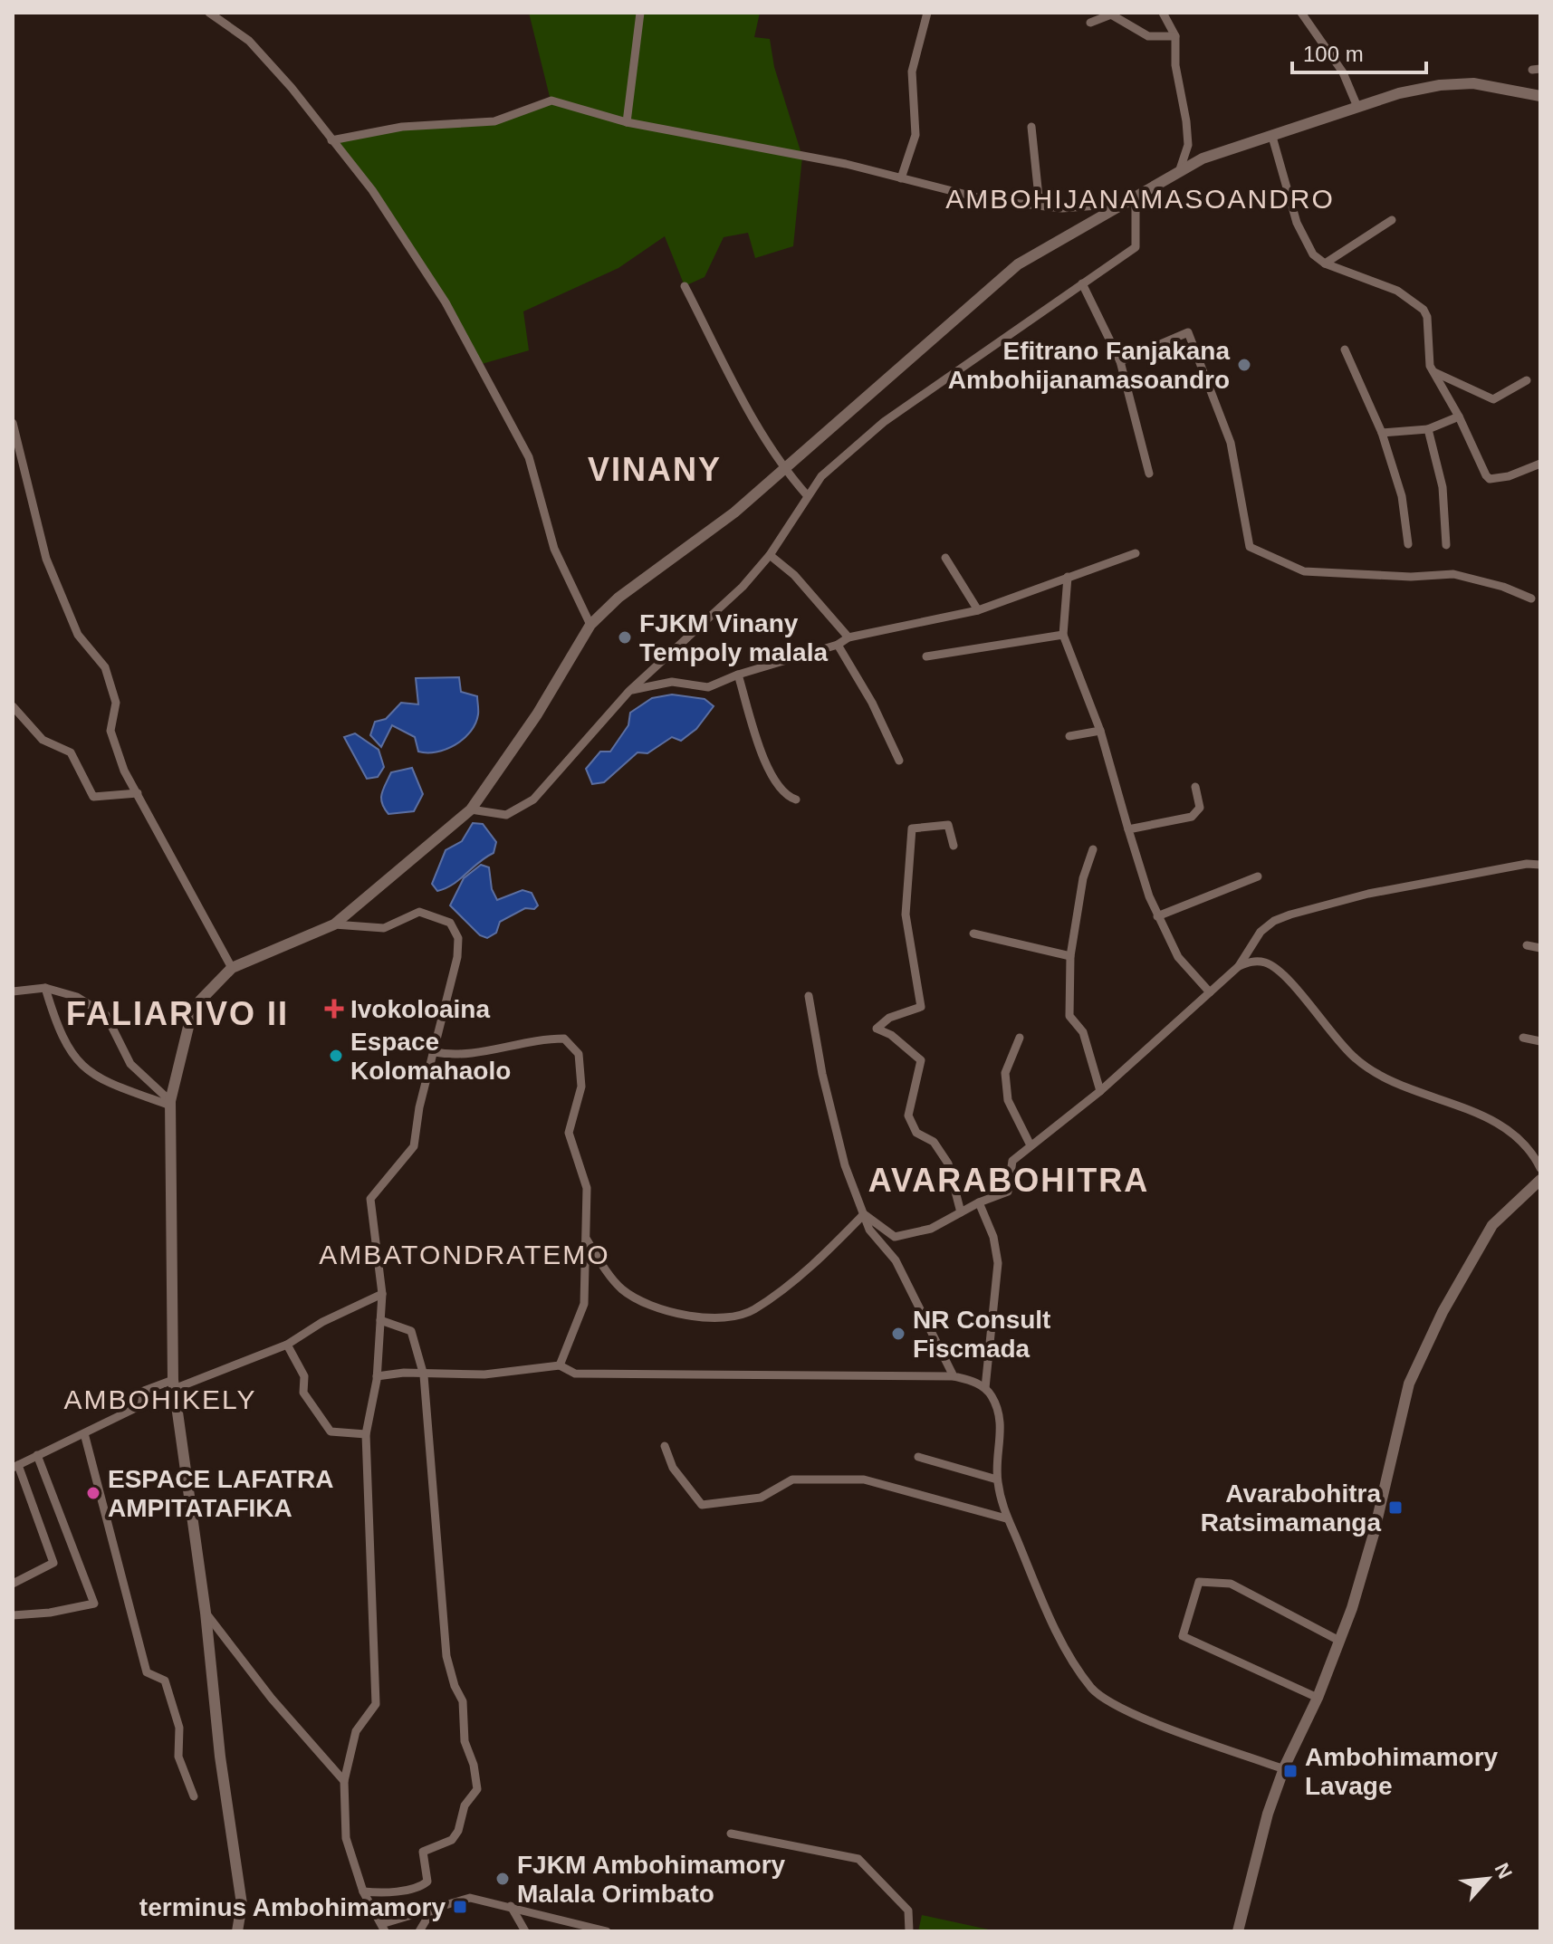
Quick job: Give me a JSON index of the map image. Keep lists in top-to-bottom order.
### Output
{
  "districts": [
    "AMBOHIJANAMASOANDRO",
    "VINANY",
    "FALIARIVO II",
    "AVARABOHITRA",
    "AMBATONDRATEMO",
    "AMBOHIKELY"
  ],
  "places": {
    "other": [
      "Efitrano Fanjakana Ambohijanamasoandro",
      "FJKM Vinany Tempoly malala",
      "Espace Kolomahaolo",
      "NR Consult Fiscmada",
      "ESPACE LAFATRA AMPITATAFIKA",
      "FJKM Ambohimamory Malala Orimbato"
    ],
    "health": ["Ivokoloaina"],
    "transit": ["Avarabohitra Ratsimamanga", "Ambohimamory Lavage", "terminus Ambohimamory"]
  },
  "scale_bar": "100 m",
  "north": "top right"
}
